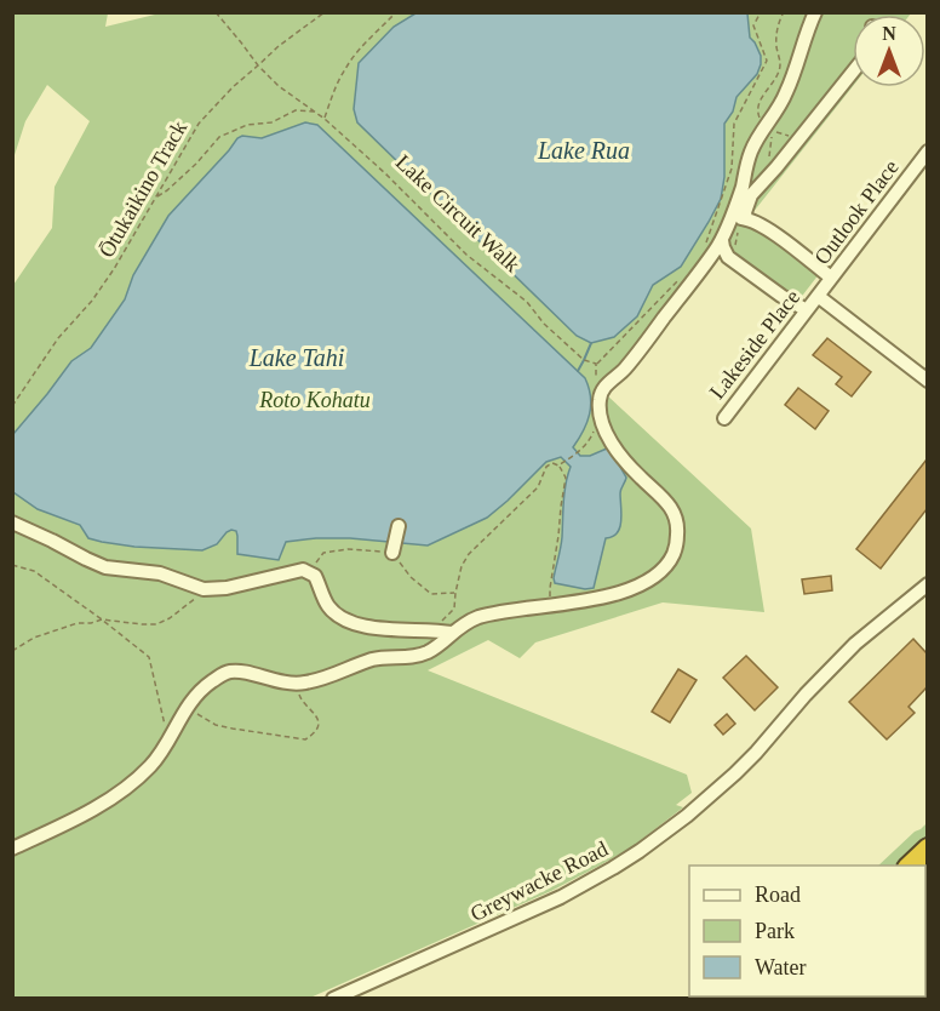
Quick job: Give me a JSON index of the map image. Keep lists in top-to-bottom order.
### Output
{
  "streets": {
    "street": ["Outlook Place", "Lakeside Place", "Greywacke Road"],
    "path": ["Ōtukaikino Track", "Lake Circuit Walk"]
  },
  "crossings": [
    ["Outlook Place", "Lakeside Place"]
  ],
  "water": ["Lake Rua", "Lake Tahi"],
  "parks": ["Roto Kohatu"],
  "legend": ["Road", "Park", "Water"],
  "north": "top"
}
